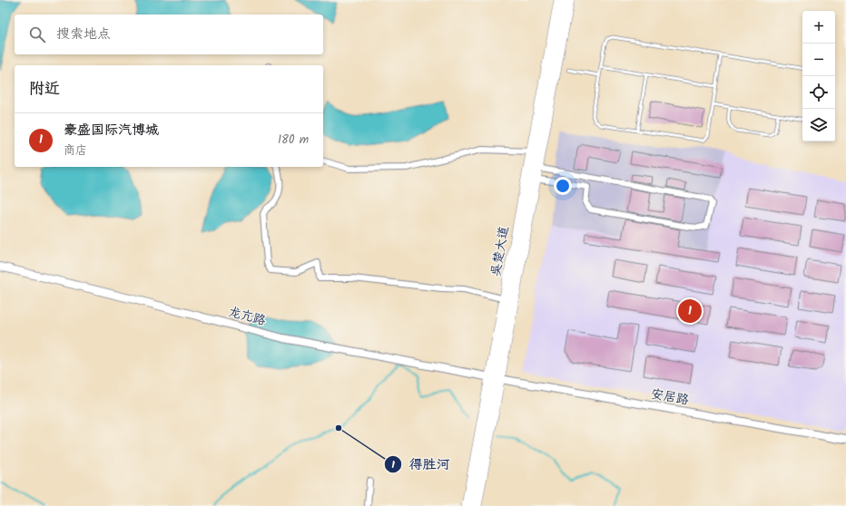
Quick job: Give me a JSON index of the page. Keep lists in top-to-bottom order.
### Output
{
  "streets": {
    "highway": ["吴楚大道"],
    "street": ["龙亢路", "安居路"]
  },
  "crossings": [
    ["吴楚大道", "龙亢路"],
    ["吴楚大道", "安居路"],
    ["龙亢路", "安居路"]
  ],
  "places": ["得胜河"],
  "page": {
    "map_buttons": ["+", "−"],
    "search": "搜索地点",
    "heading": "附近",
    "list": [
      {
        "mark": "1",
        "name": "豪盛国际汽博城",
        "note": "商店",
        "value": "180 m"
      }
    ],
    "pins": "1"
  }
}
